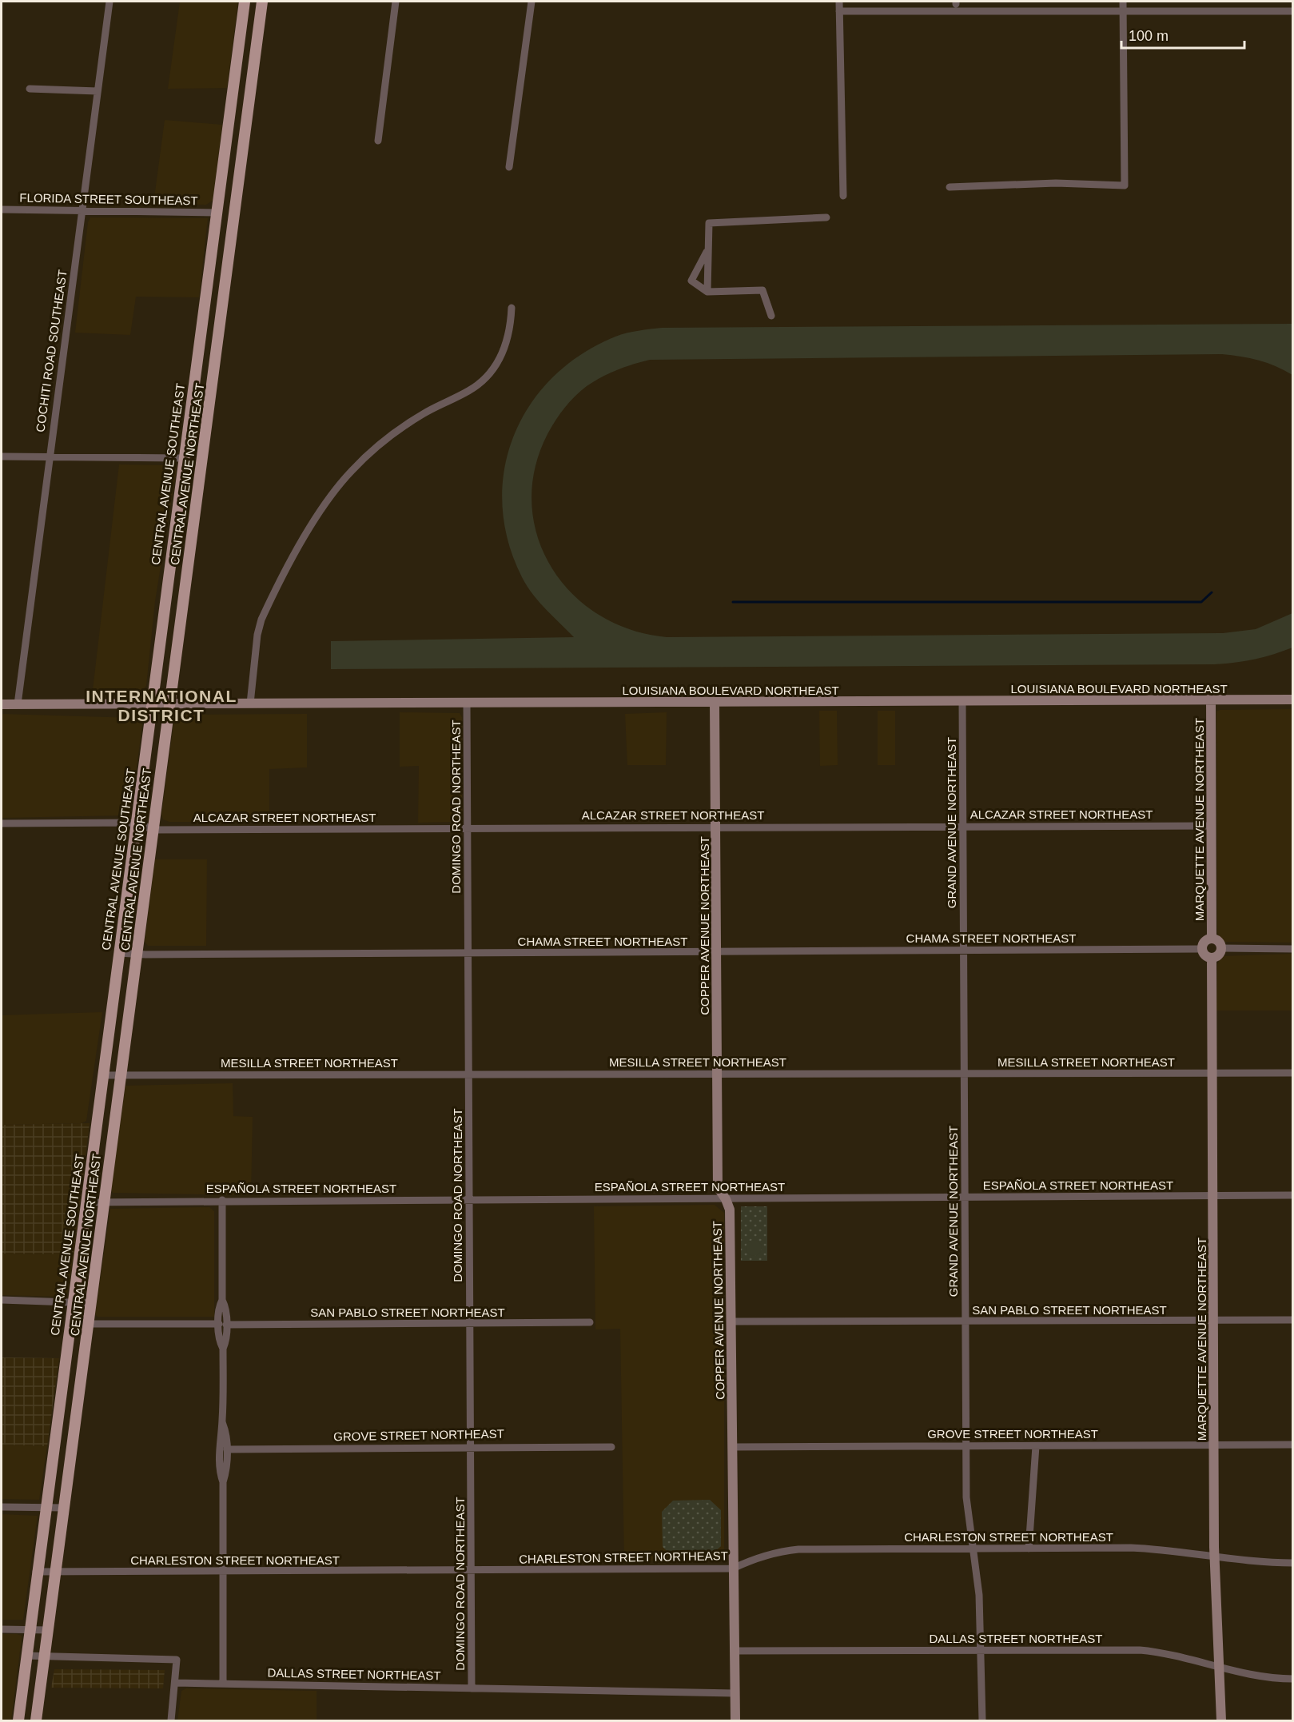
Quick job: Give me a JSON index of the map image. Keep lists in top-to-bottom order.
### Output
{
  "streets": {
    "main road": ["CENTRAL AVENUE SOUTHEAST", "CENTRAL AVENUE NORTHEAST"],
    "street": [
      "FLORIDA STREET SOUTHEAST",
      "COCHITI ROAD SOUTHEAST",
      "LOUISIANA BOULEVARD NORTHEAST",
      "DOMINGO ROAD NORTHEAST",
      "ALCAZAR STREET NORTHEAST",
      "MARQUETTE AVENUE NORTHEAST",
      "GRAND AVENUE NORTHEAST",
      "COPPER AVENUE NORTHEAST",
      "CHAMA STREET NORTHEAST",
      "MESILLA STREET NORTHEAST",
      "ESPAÑOLA STREET NORTHEAST",
      "SAN PABLO STREET NORTHEAST",
      "GROVE STREET NORTHEAST",
      "CHARLESTON STREET NORTHEAST",
      "DALLAS STREET NORTHEAST"
    ]
  },
  "crossings": [
    ["FLORIDA STREET SOUTHEAST", "COCHITI ROAD SOUTHEAST"],
    ["FLORIDA STREET SOUTHEAST", "CENTRAL AVENUE SOUTHEAST"],
    ["COCHITI ROAD SOUTHEAST", "LOUISIANA BOULEVARD NORTHEAST"],
    ["CENTRAL AVENUE SOUTHEAST", "LOUISIANA BOULEVARD NORTHEAST"],
    ["CENTRAL AVENUE SOUTHEAST", "ALCAZAR STREET NORTHEAST"],
    ["CENTRAL AVENUE SOUTHEAST", "CHAMA STREET NORTHEAST"],
    ["CENTRAL AVENUE SOUTHEAST", "MESILLA STREET NORTHEAST"],
    ["CENTRAL AVENUE SOUTHEAST", "ESPAÑOLA STREET NORTHEAST"],
    ["CENTRAL AVENUE SOUTHEAST", "SAN PABLO STREET NORTHEAST"],
    ["CENTRAL AVENUE SOUTHEAST", "CHARLESTON STREET NORTHEAST"],
    ["CENTRAL AVENUE NORTHEAST", "LOUISIANA BOULEVARD NORTHEAST"],
    ["CENTRAL AVENUE NORTHEAST", "ALCAZAR STREET NORTHEAST"],
    ["CENTRAL AVENUE NORTHEAST", "CHAMA STREET NORTHEAST"],
    ["CENTRAL AVENUE NORTHEAST", "MESILLA STREET NORTHEAST"],
    ["CENTRAL AVENUE NORTHEAST", "ESPAÑOLA STREET NORTHEAST"],
    ["CENTRAL AVENUE NORTHEAST", "SAN PABLO STREET NORTHEAST"],
    ["CENTRAL AVENUE NORTHEAST", "CHARLESTON STREET NORTHEAST"],
    ["LOUISIANA BOULEVARD NORTHEAST", "DOMINGO ROAD NORTHEAST"],
    ["LOUISIANA BOULEVARD NORTHEAST", "MARQUETTE AVENUE NORTHEAST"],
    ["LOUISIANA BOULEVARD NORTHEAST", "GRAND AVENUE NORTHEAST"],
    ["LOUISIANA BOULEVARD NORTHEAST", "COPPER AVENUE NORTHEAST"],
    ["DOMINGO ROAD NORTHEAST", "ALCAZAR STREET NORTHEAST"],
    ["DOMINGO ROAD NORTHEAST", "CHAMA STREET NORTHEAST"],
    ["DOMINGO ROAD NORTHEAST", "MESILLA STREET NORTHEAST"],
    ["DOMINGO ROAD NORTHEAST", "ESPAÑOLA STREET NORTHEAST"],
    ["DOMINGO ROAD NORTHEAST", "SAN PABLO STREET NORTHEAST"],
    ["DOMINGO ROAD NORTHEAST", "GROVE STREET NORTHEAST"],
    ["DOMINGO ROAD NORTHEAST", "CHARLESTON STREET NORTHEAST"],
    ["DOMINGO ROAD NORTHEAST", "DALLAS STREET NORTHEAST"],
    ["ALCAZAR STREET NORTHEAST", "MARQUETTE AVENUE NORTHEAST"],
    ["ALCAZAR STREET NORTHEAST", "GRAND AVENUE NORTHEAST"],
    ["ALCAZAR STREET NORTHEAST", "COPPER AVENUE NORTHEAST"],
    ["MARQUETTE AVENUE NORTHEAST", "CHAMA STREET NORTHEAST"],
    ["MARQUETTE AVENUE NORTHEAST", "MESILLA STREET NORTHEAST"],
    ["MARQUETTE AVENUE NORTHEAST", "ESPAÑOLA STREET NORTHEAST"],
    ["MARQUETTE AVENUE NORTHEAST", "SAN PABLO STREET NORTHEAST"],
    ["MARQUETTE AVENUE NORTHEAST", "GROVE STREET NORTHEAST"],
    ["MARQUETTE AVENUE NORTHEAST", "CHARLESTON STREET NORTHEAST"],
    ["MARQUETTE AVENUE NORTHEAST", "DALLAS STREET NORTHEAST"],
    ["GRAND AVENUE NORTHEAST", "CHAMA STREET NORTHEAST"],
    ["GRAND AVENUE NORTHEAST", "MESILLA STREET NORTHEAST"],
    ["GRAND AVENUE NORTHEAST", "ESPAÑOLA STREET NORTHEAST"],
    ["GRAND AVENUE NORTHEAST", "SAN PABLO STREET NORTHEAST"],
    ["GRAND AVENUE NORTHEAST", "GROVE STREET NORTHEAST"],
    ["GRAND AVENUE NORTHEAST", "CHARLESTON STREET NORTHEAST"],
    ["GRAND AVENUE NORTHEAST", "DALLAS STREET NORTHEAST"],
    ["COPPER AVENUE NORTHEAST", "CHAMA STREET NORTHEAST"],
    ["COPPER AVENUE NORTHEAST", "MESILLA STREET NORTHEAST"],
    ["COPPER AVENUE NORTHEAST", "ESPAÑOLA STREET NORTHEAST"],
    ["COPPER AVENUE NORTHEAST", "SAN PABLO STREET NORTHEAST"],
    ["COPPER AVENUE NORTHEAST", "GROVE STREET NORTHEAST"],
    ["COPPER AVENUE NORTHEAST", "CHARLESTON STREET NORTHEAST"],
    ["COPPER AVENUE NORTHEAST", "DALLAS STREET NORTHEAST"]
  ],
  "districts": ["INTERNATIONAL DISTRICT"],
  "scale_bar": "100 m"
}
